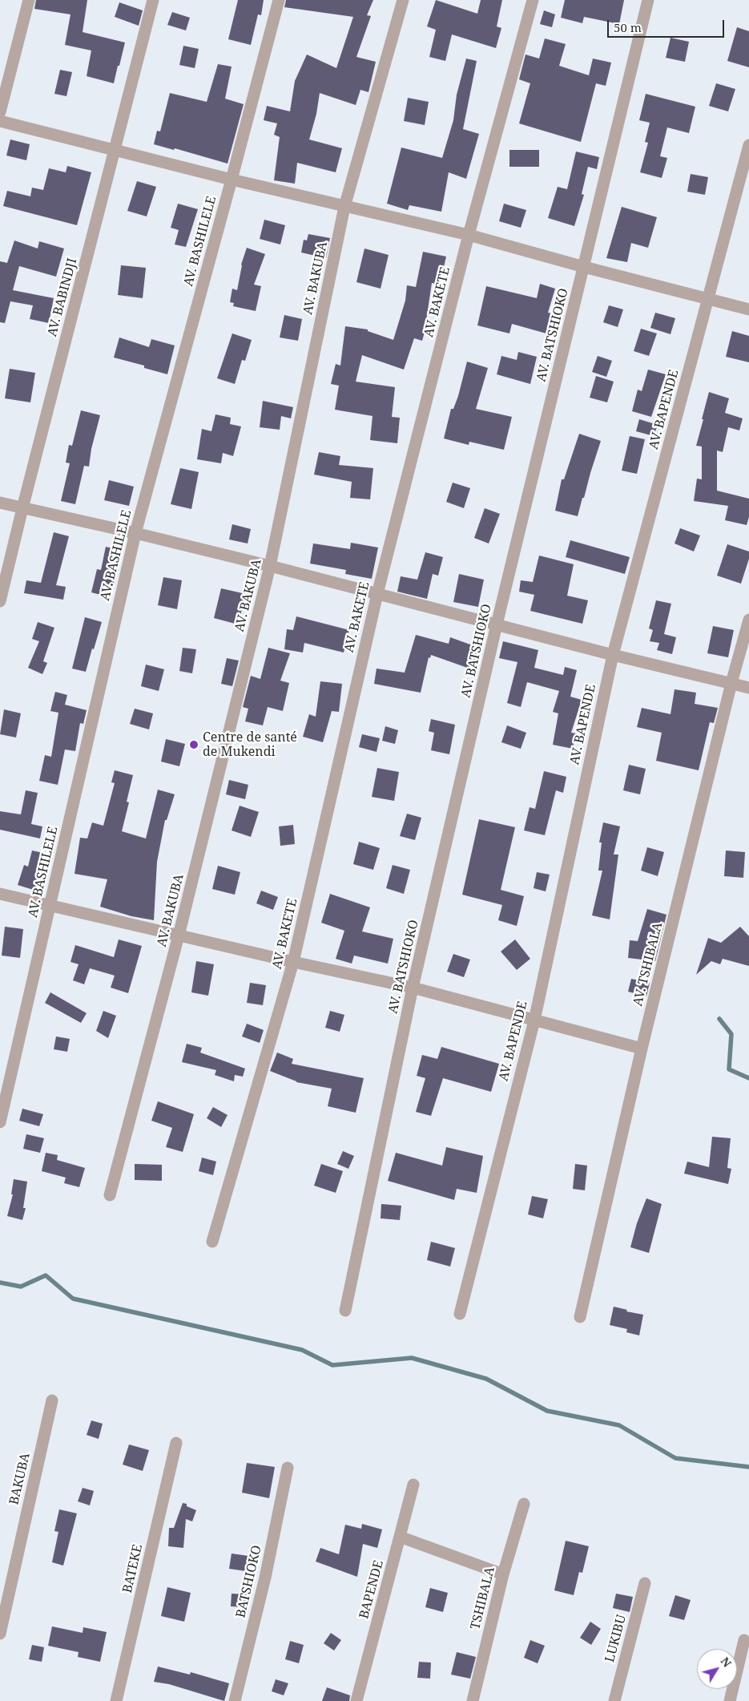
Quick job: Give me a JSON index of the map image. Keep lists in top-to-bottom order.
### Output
{
  "streets": {
    "street": [
      "AV. BASHILELE",
      "AV. BAKUBA",
      "AV. BABINDJI",
      "AV. BAKETE",
      "AV. BATSHIOKO",
      "AV. BAPENDE",
      "AV. TSHIBALA",
      "BAKUBA",
      "BATEKE",
      "BATSHIOKO",
      "BAPENDE",
      "TSHIBALA",
      "LUKIBU"
    ]
  },
  "places": ["Centre de santé de Mukendi"],
  "scale_bar": "50 m",
  "north": "top right"
}
